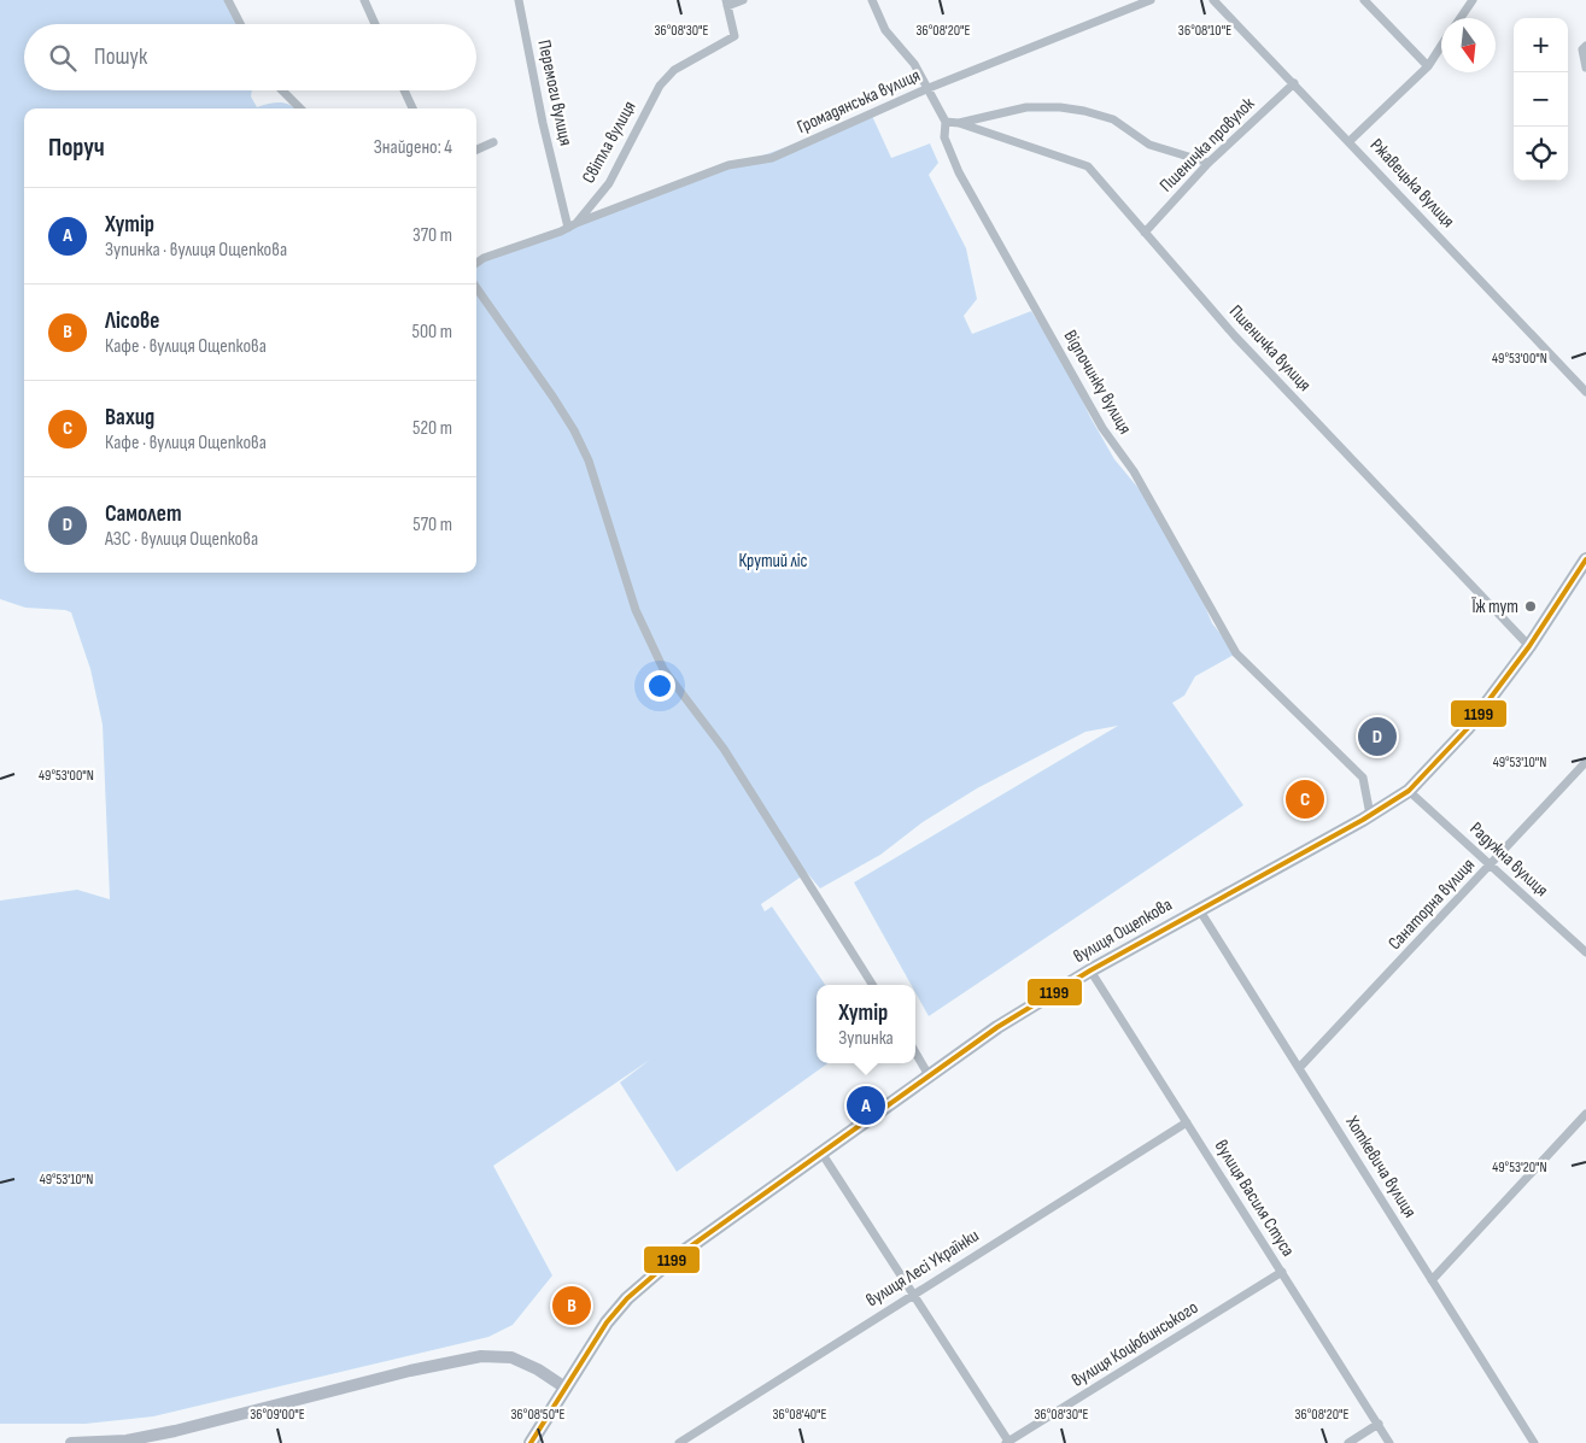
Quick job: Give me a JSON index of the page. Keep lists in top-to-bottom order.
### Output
{
  "streets": {
    "highway": ["вулиця Ощепкова"],
    "street": [
      "Перемоги вулиця",
      "Громадянська вулиця",
      "Світла вулиця",
      "Пшеничка провулок",
      "Ржавецька вулиця",
      "Пшеничка вулиця",
      "Відпочинку вулиця",
      "Радужна вулиця",
      "Санаторна вулиця",
      "Хоткевича вулиця",
      "вулиця Василя Стуса",
      "вулиця Лесі Українки",
      "вулиця Коцюбинського"
    ]
  },
  "crossings": [
    ["Перемоги вулиця", "Громадянська вулиця"],
    ["Перемоги вулиця", "Світла вулиця"],
    ["Громадянська вулиця", "Світла вулиця"],
    ["Пшеничка провулок", "Ржавецька вулиця"],
    ["Пшеничка провулок", "Пшеничка вулиця"],
    ["Пшеничка вулиця", "вулиця Ощепкова"],
    ["Відпочинку вулиця", "вулиця Ощепкова"],
    ["Радужна вулиця", "Санаторна вулиця"],
    ["Радужна вулиця", "вулиця Ощепкова"],
    ["Санаторна вулиця", "Хоткевича вулиця"],
    ["вулиця Ощепкова", "Хоткевича вулиця"],
    ["вулиця Ощепкова", "вулиця Василя Стуса"],
    ["вулиця Василя Стуса", "вулиця Лесі Українки"],
    ["вулиця Василя Стуса", "вулиця Коцюбинського"]
  ],
  "parks": ["Крутий ліс"],
  "places": ["Їж тут"],
  "lines": ["transit line 1199"],
  "north": "bottom",
  "page": {
    "map_buttons": ["+", "−"],
    "search": "Пошук",
    "heading": ["Поруч", "Знайдено: 4"],
    "list": [
      {
        "mark": "A",
        "name": "Хутір",
        "note": "Зупинка · вулиця Ощепкова",
        "value": "370 m"
      },
      {
        "mark": "B",
        "name": "Лісове",
        "note": "Кафе · вулиця Ощепкова",
        "value": "500 m"
      },
      {
        "mark": "C",
        "name": "Вахид",
        "note": "Кафе · вулиця Ощепкова",
        "value": "520 m"
      },
      {
        "mark": "D",
        "name": "Самолет",
        "note": "АЗС · вулиця Ощепкова",
        "value": "570 m"
      }
    ],
    "pins": [
      "D",
      "C",
      "A",
      "B"
    ],
    "popup": ["Хутір", "Зупинка"]
  },
  "coordinates": [
    "36°08'30\"E",
    "36°08'20\"E",
    "36°08'10\"E",
    "49°53'00\"N",
    "49°53'10\"N",
    "49°53'20\"N",
    "36°09'00\"E",
    "36°08'50\"E",
    "36°08'40\"E"
  ]
}
